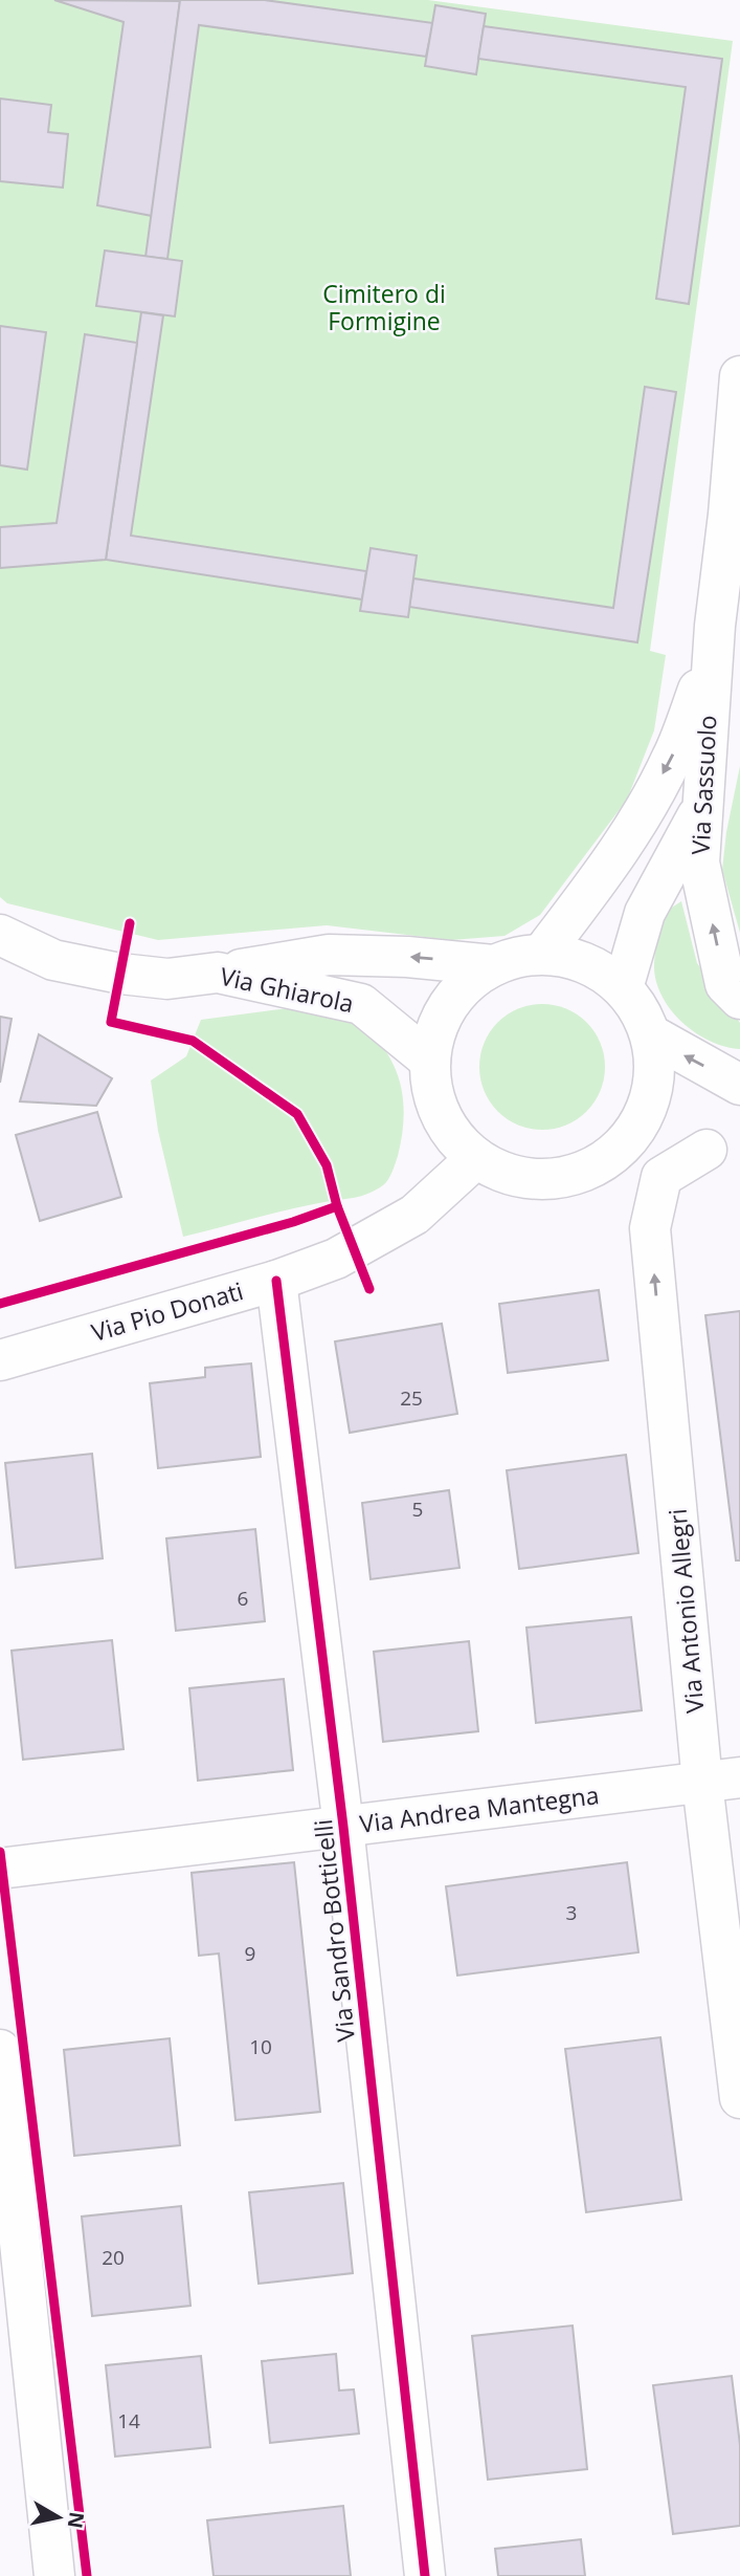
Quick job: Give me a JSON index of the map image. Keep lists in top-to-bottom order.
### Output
{
  "streets": {
    "street": [
      "Via Sassuolo",
      "Via Ghiarola",
      "Via Pio Donati",
      "Via Antonio Allegri",
      "Via Andrea Mantegna",
      "Via Sandro Botticelli"
    ]
  },
  "crossings": [
    ["Via Sassuolo", "Via Ghiarola"],
    ["Via Sassuolo", "Via Pio Donati"],
    ["Via Ghiarola", "Via Pio Donati"],
    ["Via Pio Donati", "Via Sandro Botticelli"],
    ["Via Antonio Allegri", "Via Andrea Mantegna"],
    ["Via Andrea Mantegna", "Via Sandro Botticelli"]
  ],
  "one_way": ["Via Antonio Allegri"],
  "parks": ["Cimitero di Formigine"],
  "house_numbers": [
    "25",
    "5",
    "6",
    "3",
    "9",
    "10",
    "20",
    "14"
  ],
  "north": "right"
}
